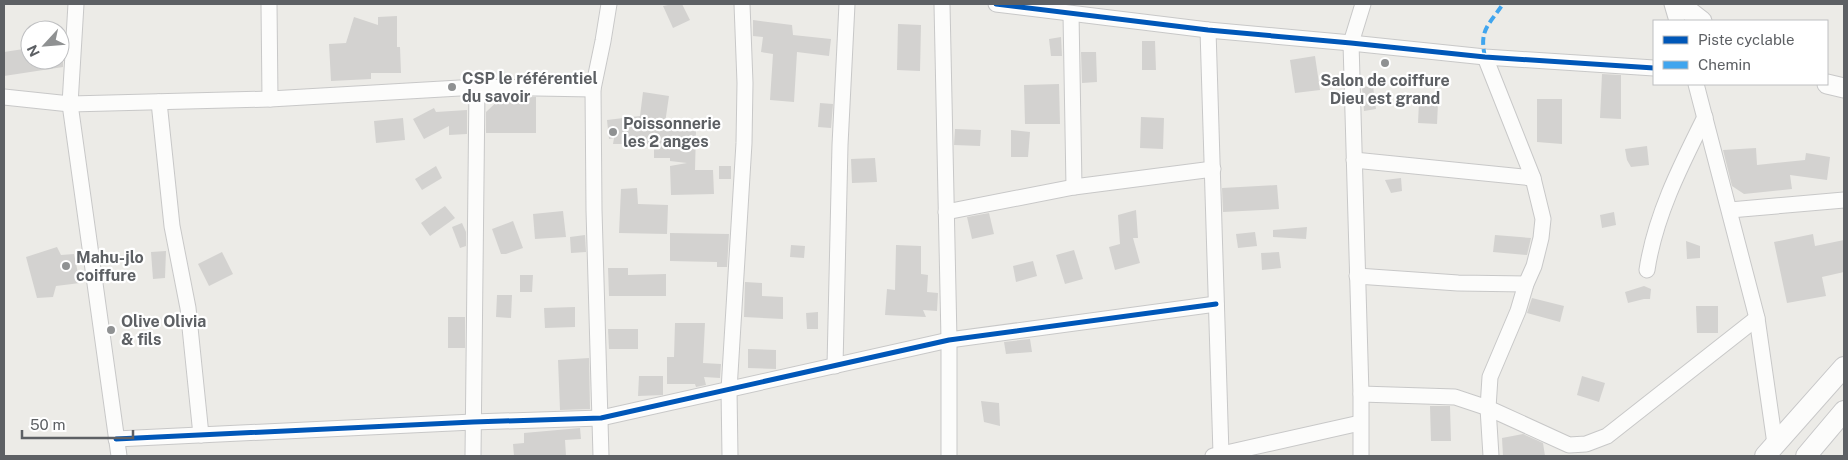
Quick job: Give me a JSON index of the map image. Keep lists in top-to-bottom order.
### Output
{
  "places": [
    "Salon de coiffure Dieu est grand",
    "CSP le référentiel du savoir",
    "Poissonnerie les 2 anges",
    "Mahu-jlo coiffure",
    "Olive Olivia & fils"
  ],
  "legend": ["Piste cyclable", "Chemin"],
  "scale_bar": "50 m",
  "north": "bottom left"
}
